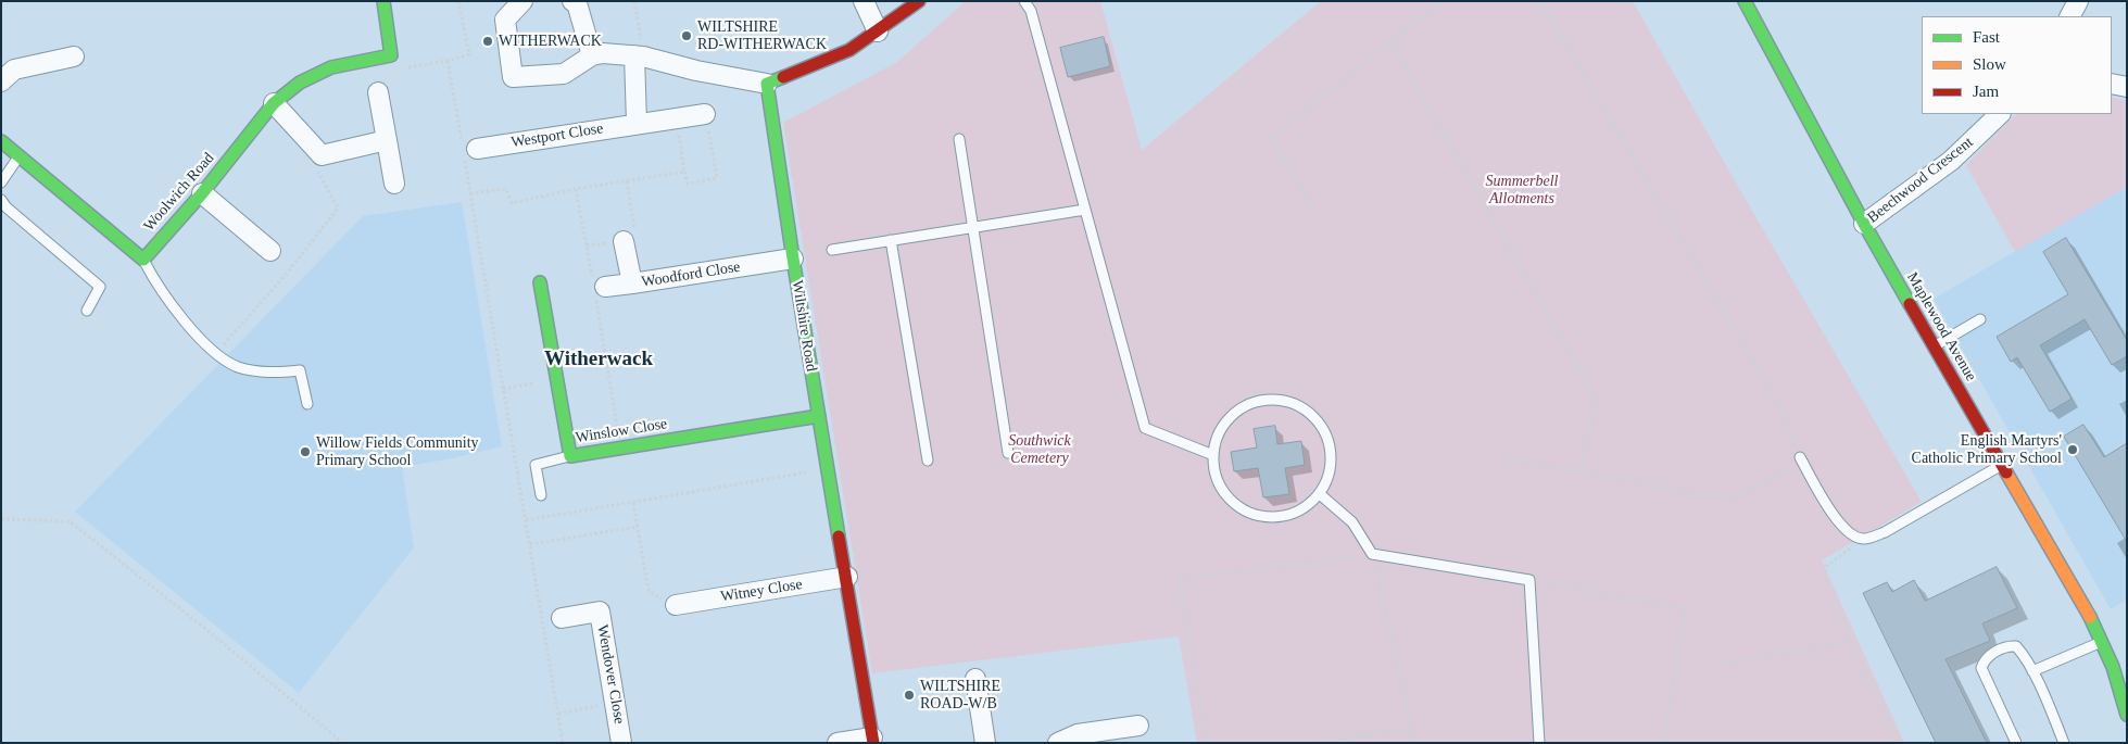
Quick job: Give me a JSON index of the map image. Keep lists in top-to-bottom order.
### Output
{
  "streets": {
    "street": [
      "Westport Close",
      "Beechwood Crescent",
      "Woolwich Road",
      "Woodford Close",
      "Wiltshire Road",
      "Maplewood Avenue",
      "Winslow Close",
      "Witney Close",
      "Wendover Close"
    ]
  },
  "crossings": [
    ["Beechwood Crescent", "Maplewood Avenue"],
    ["Woodford Close", "Wiltshire Road"],
    ["Wiltshire Road", "Winslow Close"],
    ["Wiltshire Road", "Witney Close"]
  ],
  "districts": ["Witherwack"],
  "parks": ["Summerbell Allotments", "Southwick Cemetery"],
  "places": [
    "WILTSHIRE RD-WITHERWACK",
    "WITHERWACK",
    "English Martyrs' Catholic Primary School",
    "Willow Fields Community Primary School",
    "WILTSHIRE ROAD-W/B"
  ],
  "legend": ["Fast", "Slow", "Jam"]
}
